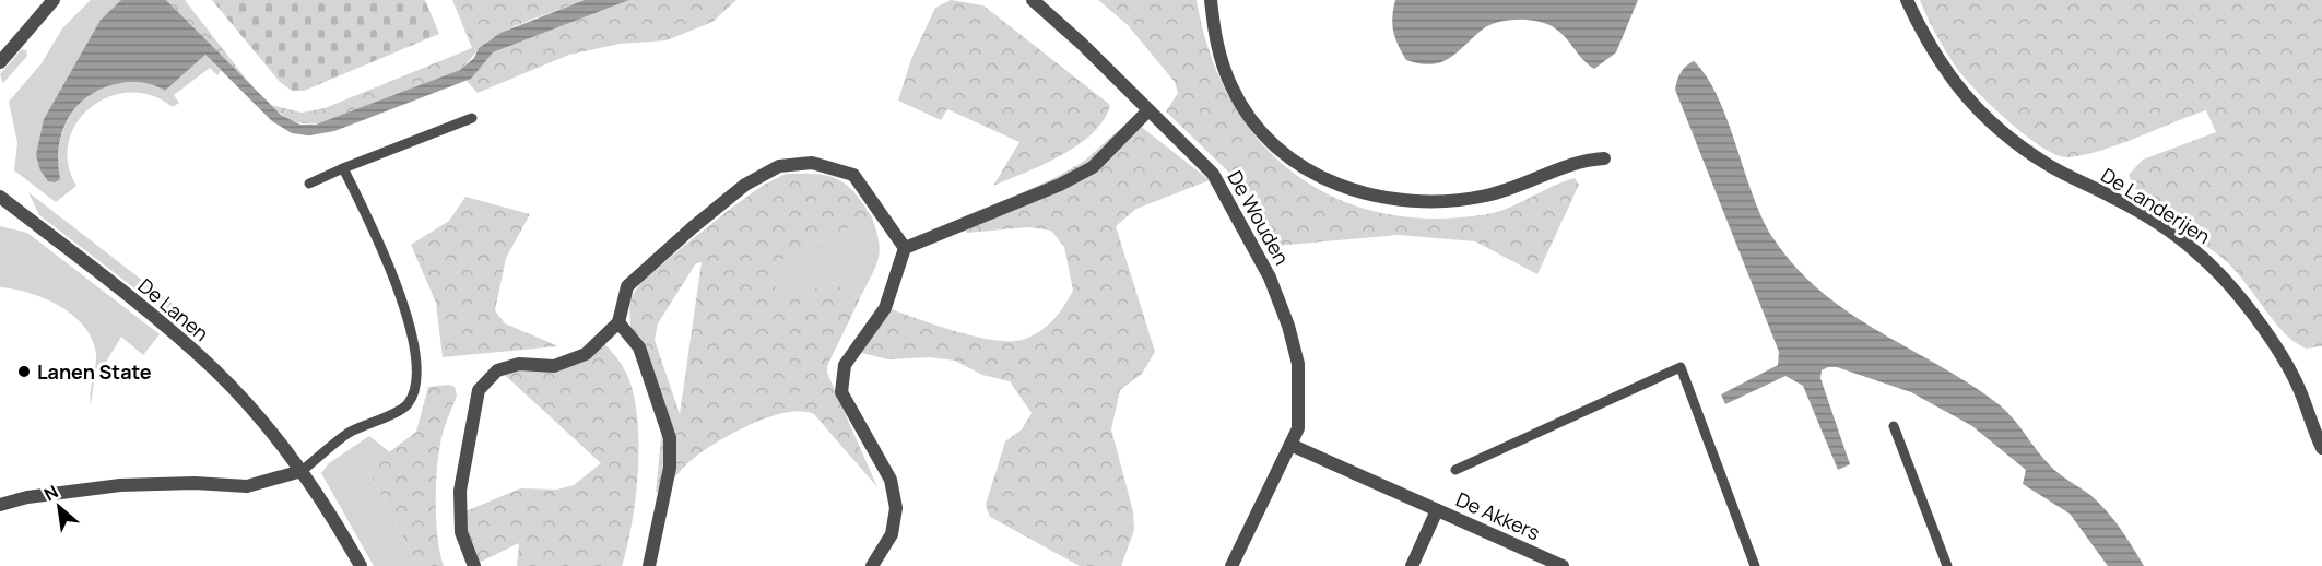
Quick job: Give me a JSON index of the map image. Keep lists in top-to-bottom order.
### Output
{
  "streets": {
    "street": [
      "De Landerijen",
      "De Wouden",
      "De Lanen",
      "De Akkers"
    ]
  },
  "places": ["Lanen State"],
  "north": "top left"
}
